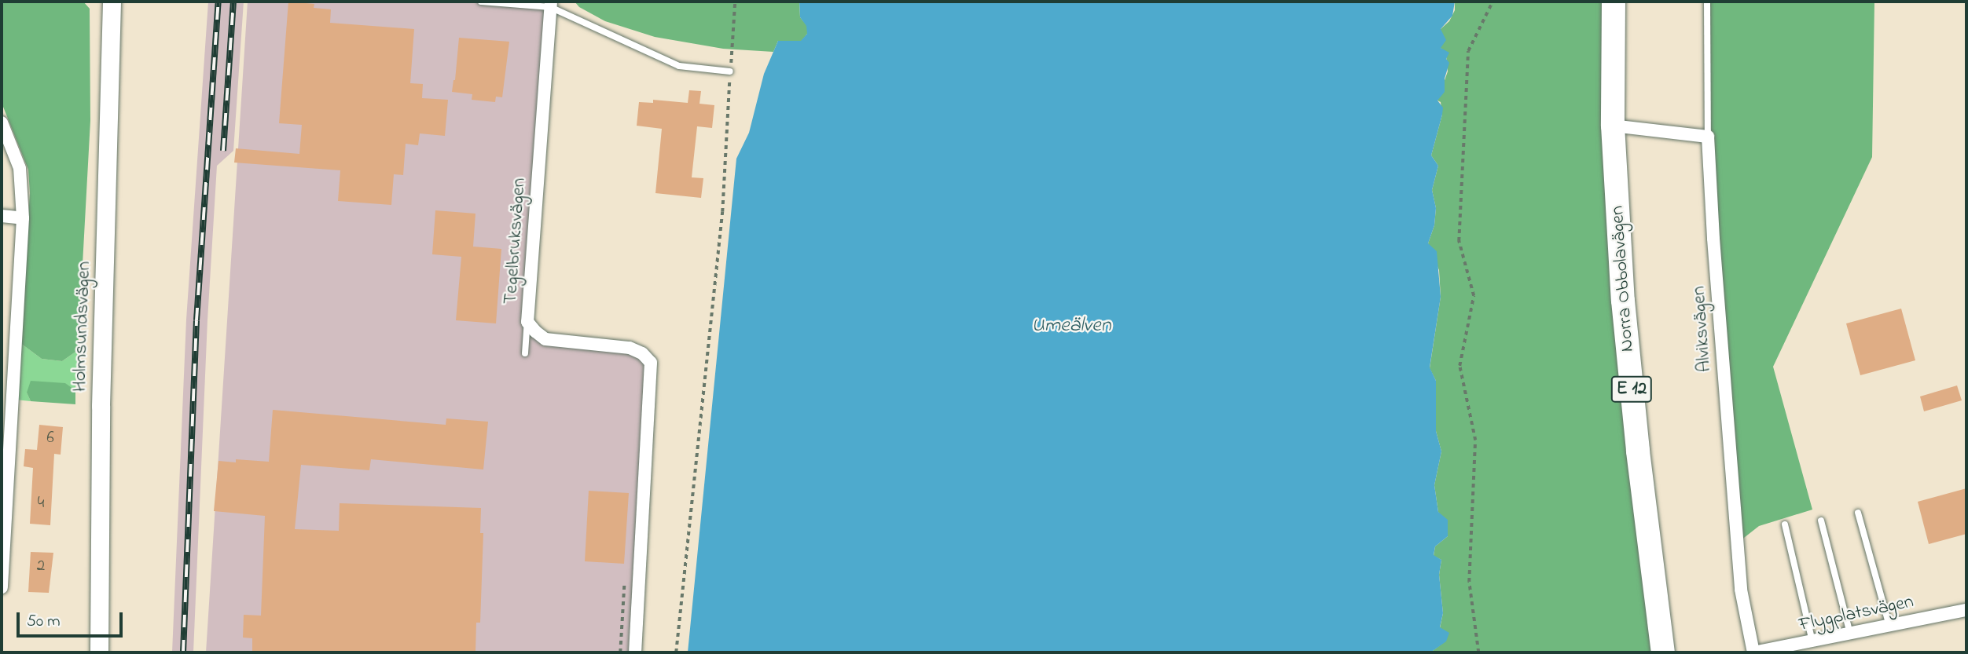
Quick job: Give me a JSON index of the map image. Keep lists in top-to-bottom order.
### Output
{
  "streets": {
    "highway": ["Norra Obbolavägen", "E 12"],
    "main road": ["Holmsundsvägen"],
    "street": ["Tegelbruksvägen", "Alviksvägen", "Flygplatsvägen"]
  },
  "crossings": [
    ["Alviksvägen", "Flygplatsvägen"]
  ],
  "water": ["Umeälven"],
  "house_numbers": ["6", "4", "2"],
  "scale_bar": "50 m"
}
